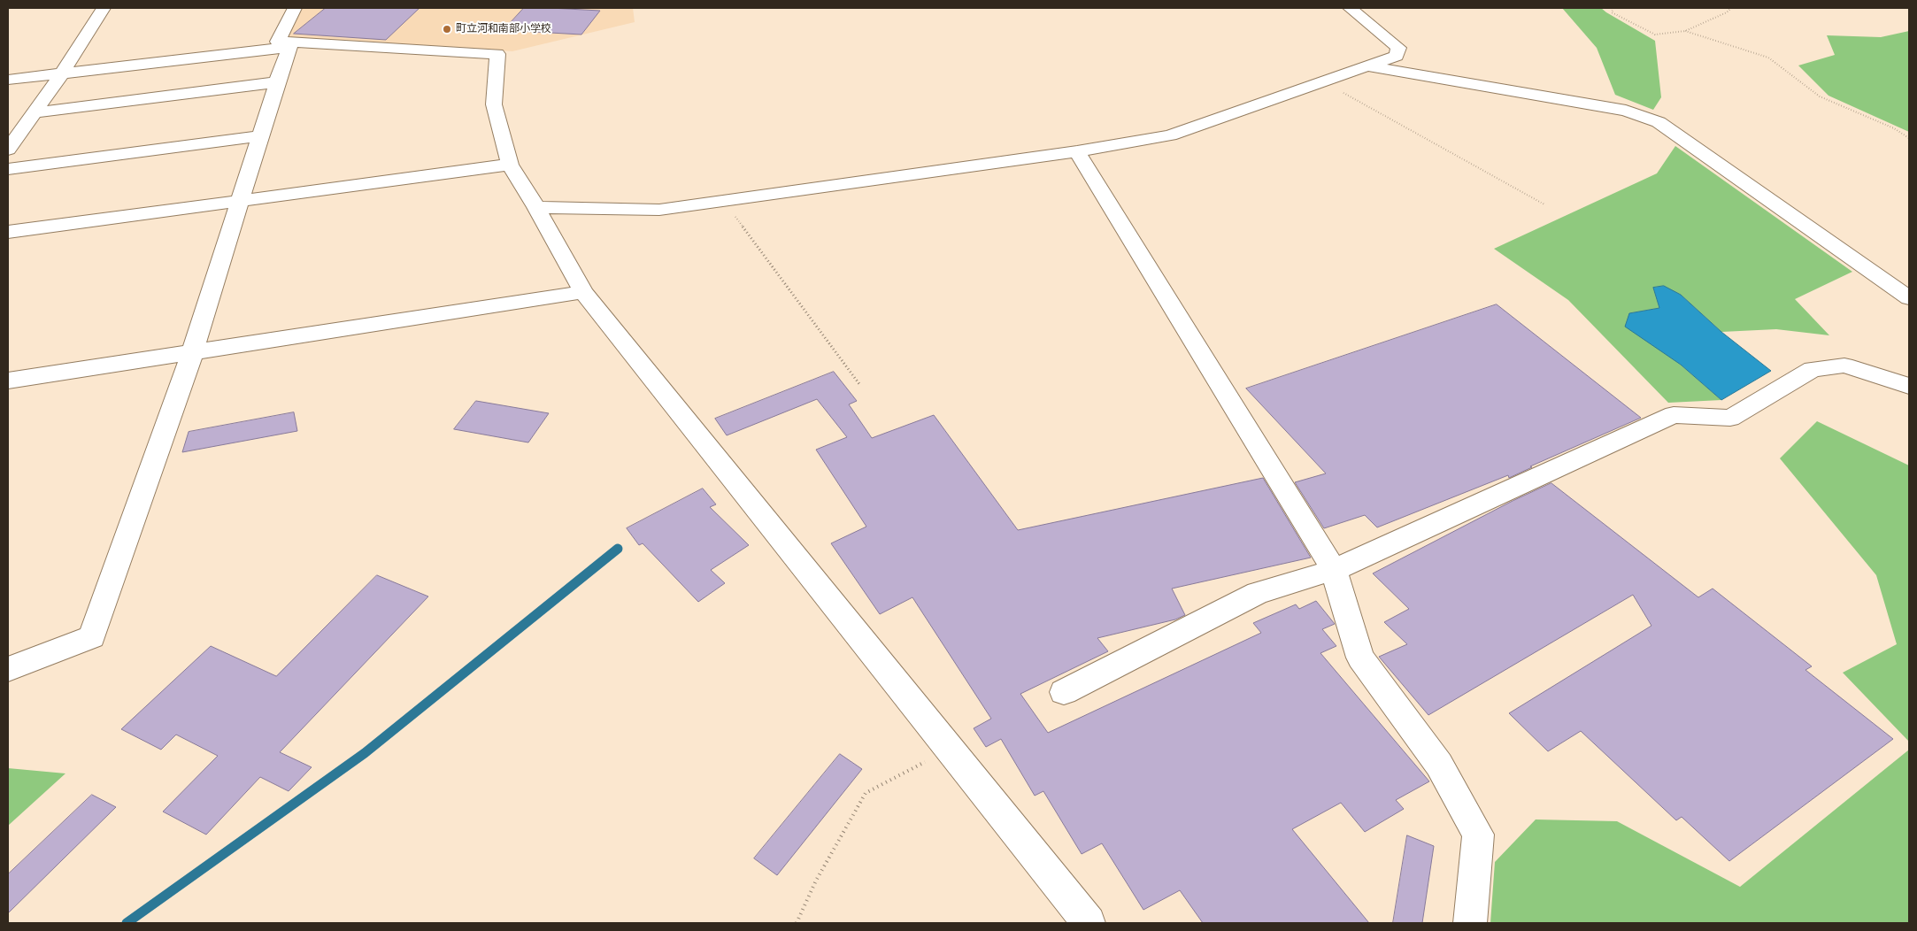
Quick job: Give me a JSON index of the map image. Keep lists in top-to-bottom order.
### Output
{
  "places": ["町立河和南部小学校"]
}
